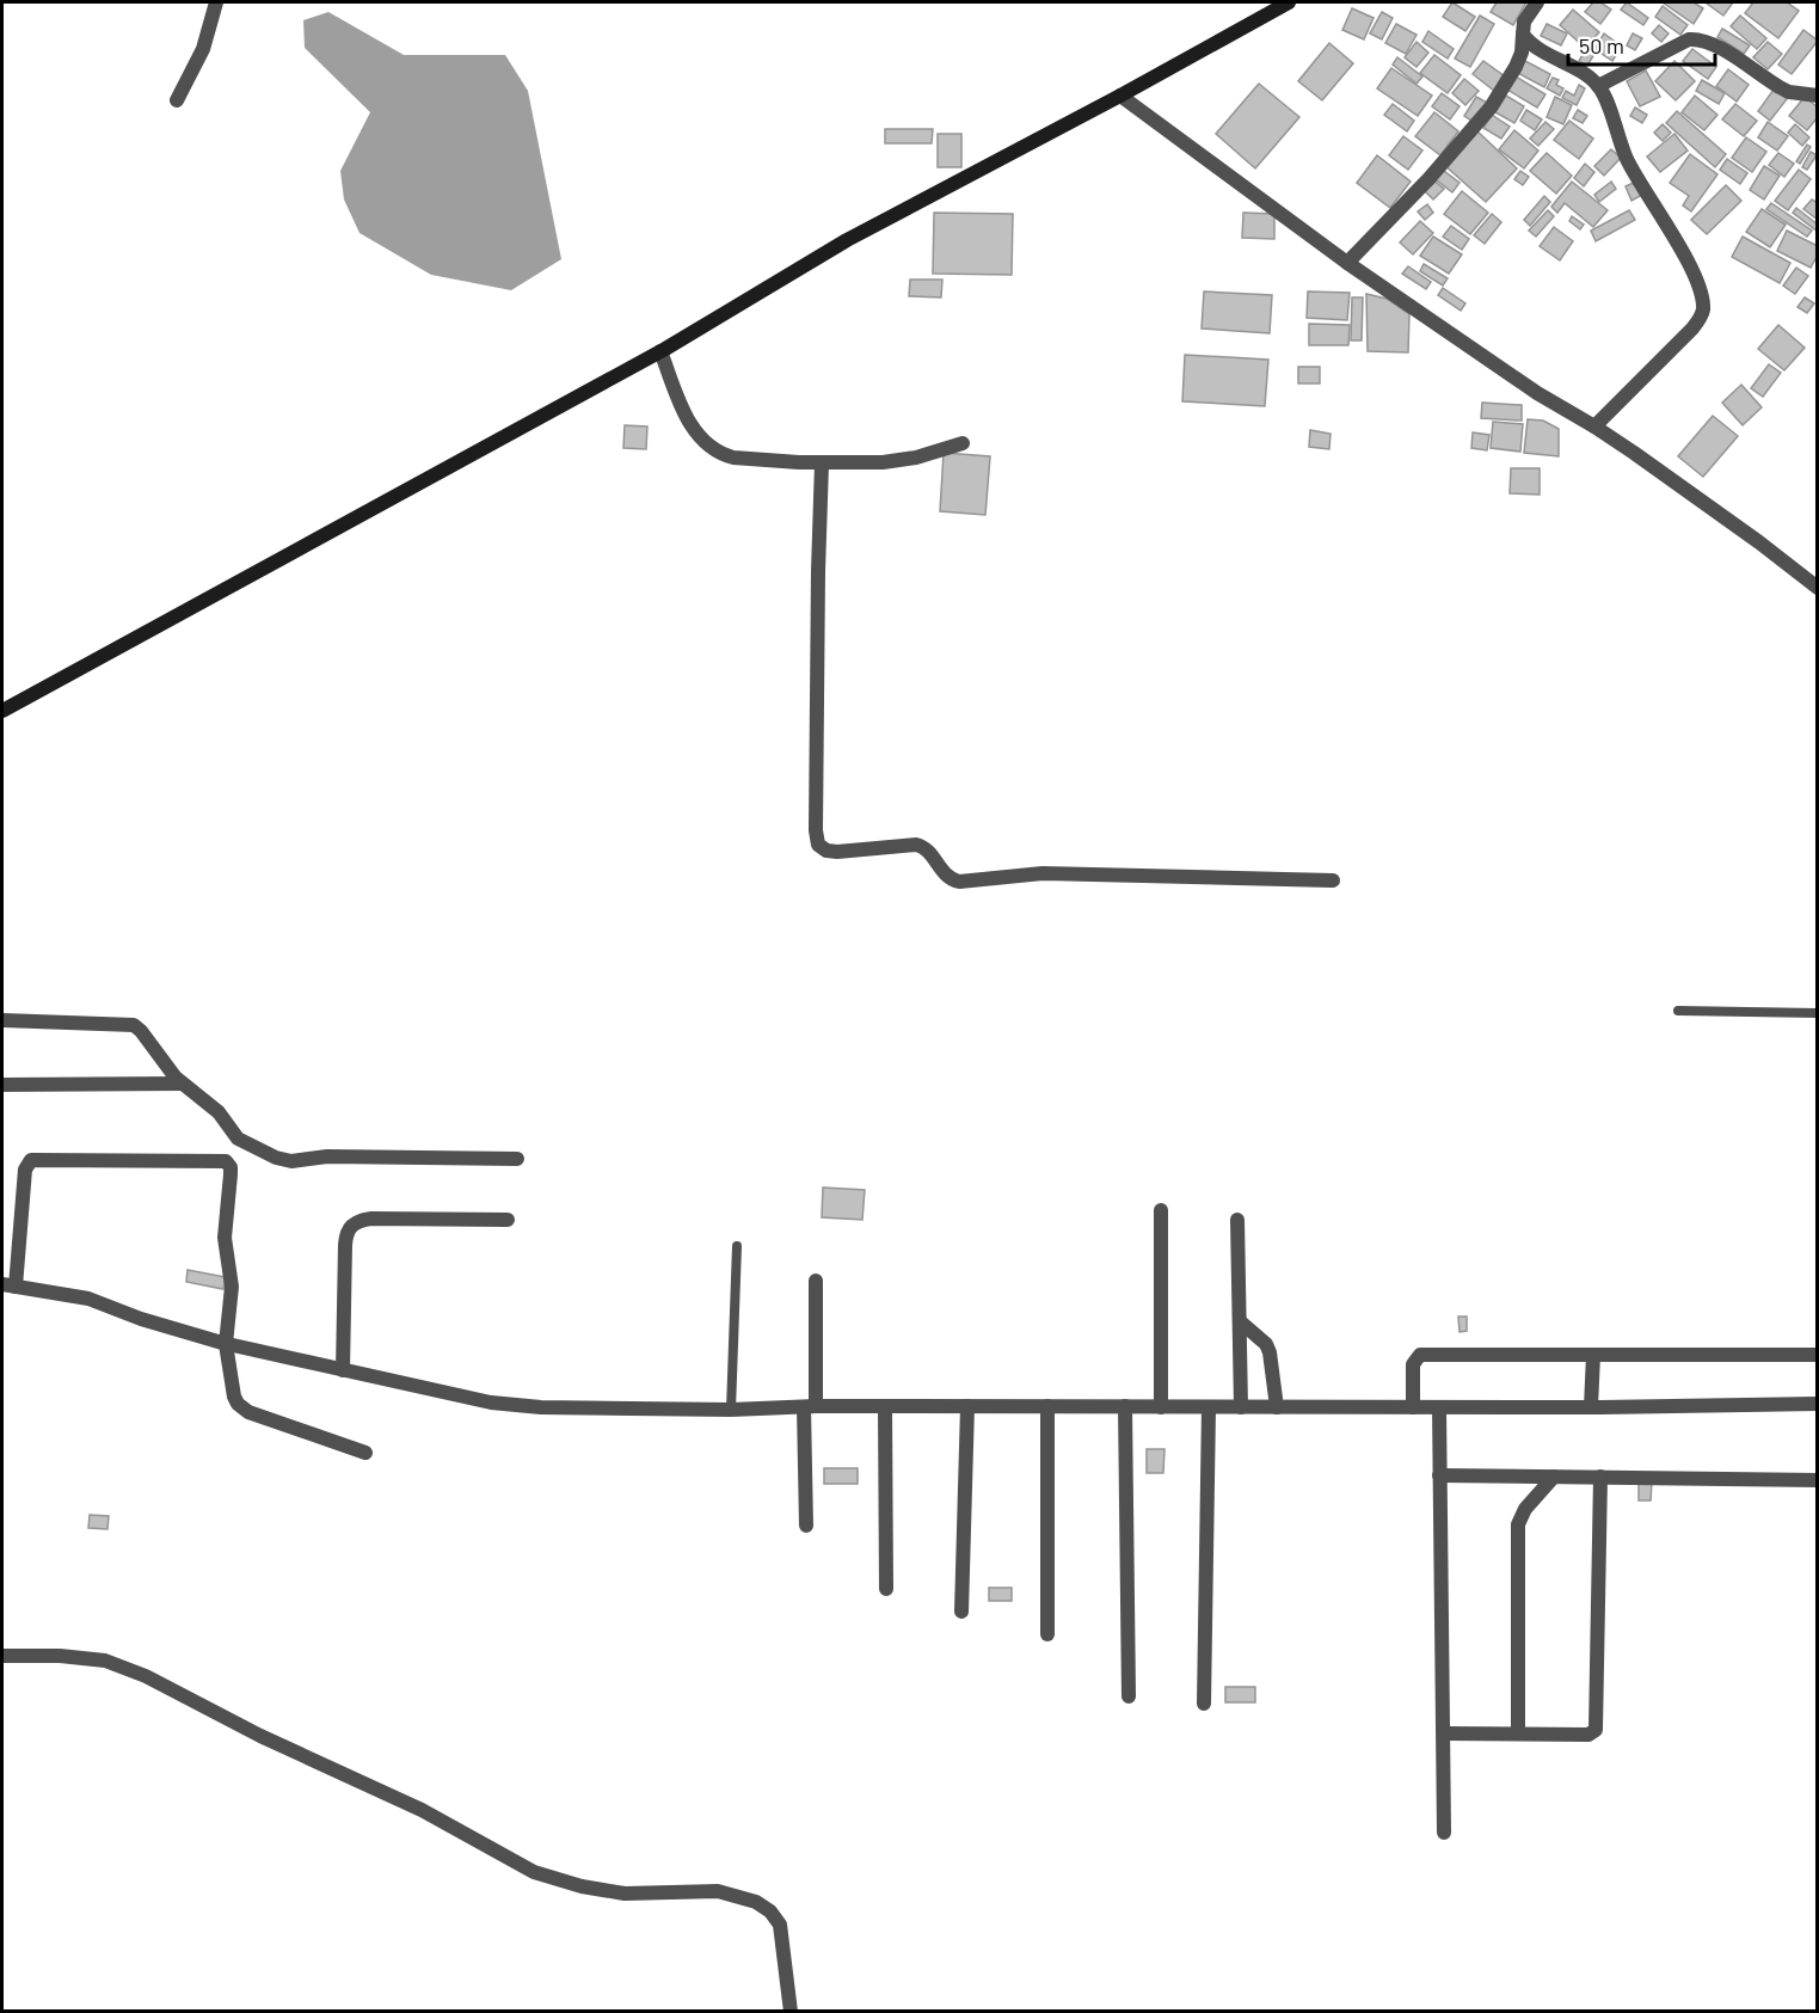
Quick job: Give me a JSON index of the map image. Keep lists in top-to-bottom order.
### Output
{
  "scale_bar": "50 m"
}
